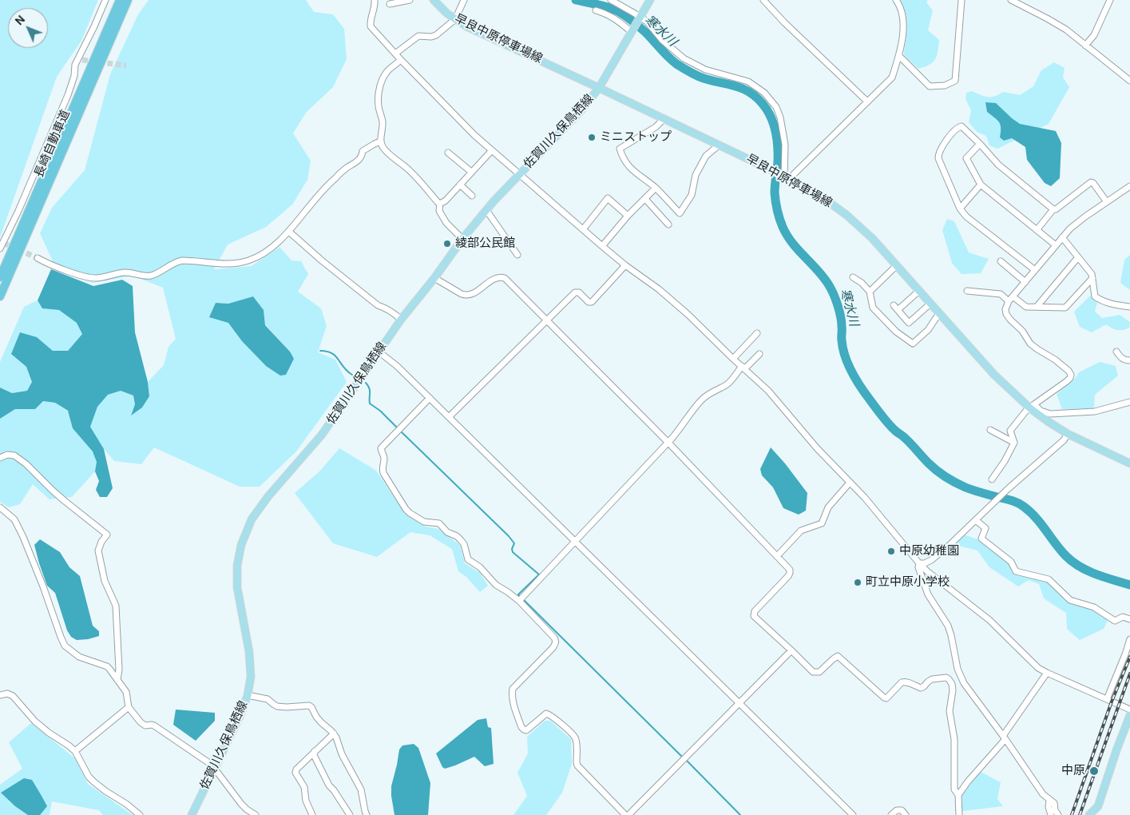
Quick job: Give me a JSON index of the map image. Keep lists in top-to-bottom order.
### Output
{
  "streets": {
    "highway": ["長崎自動車道"],
    "main road": ["早良中原停車場線", "佐賀川久保鳥栖線"]
  },
  "crossings": [
    ["早良中原停車場線", "佐賀川久保鳥栖線"]
  ],
  "water": ["寒水川"],
  "places": [
    "ミニストップ",
    "綾部公民館",
    "中原幼稚園",
    "町立中原小学校",
    "中原"
  ],
  "north": "top left"
}
